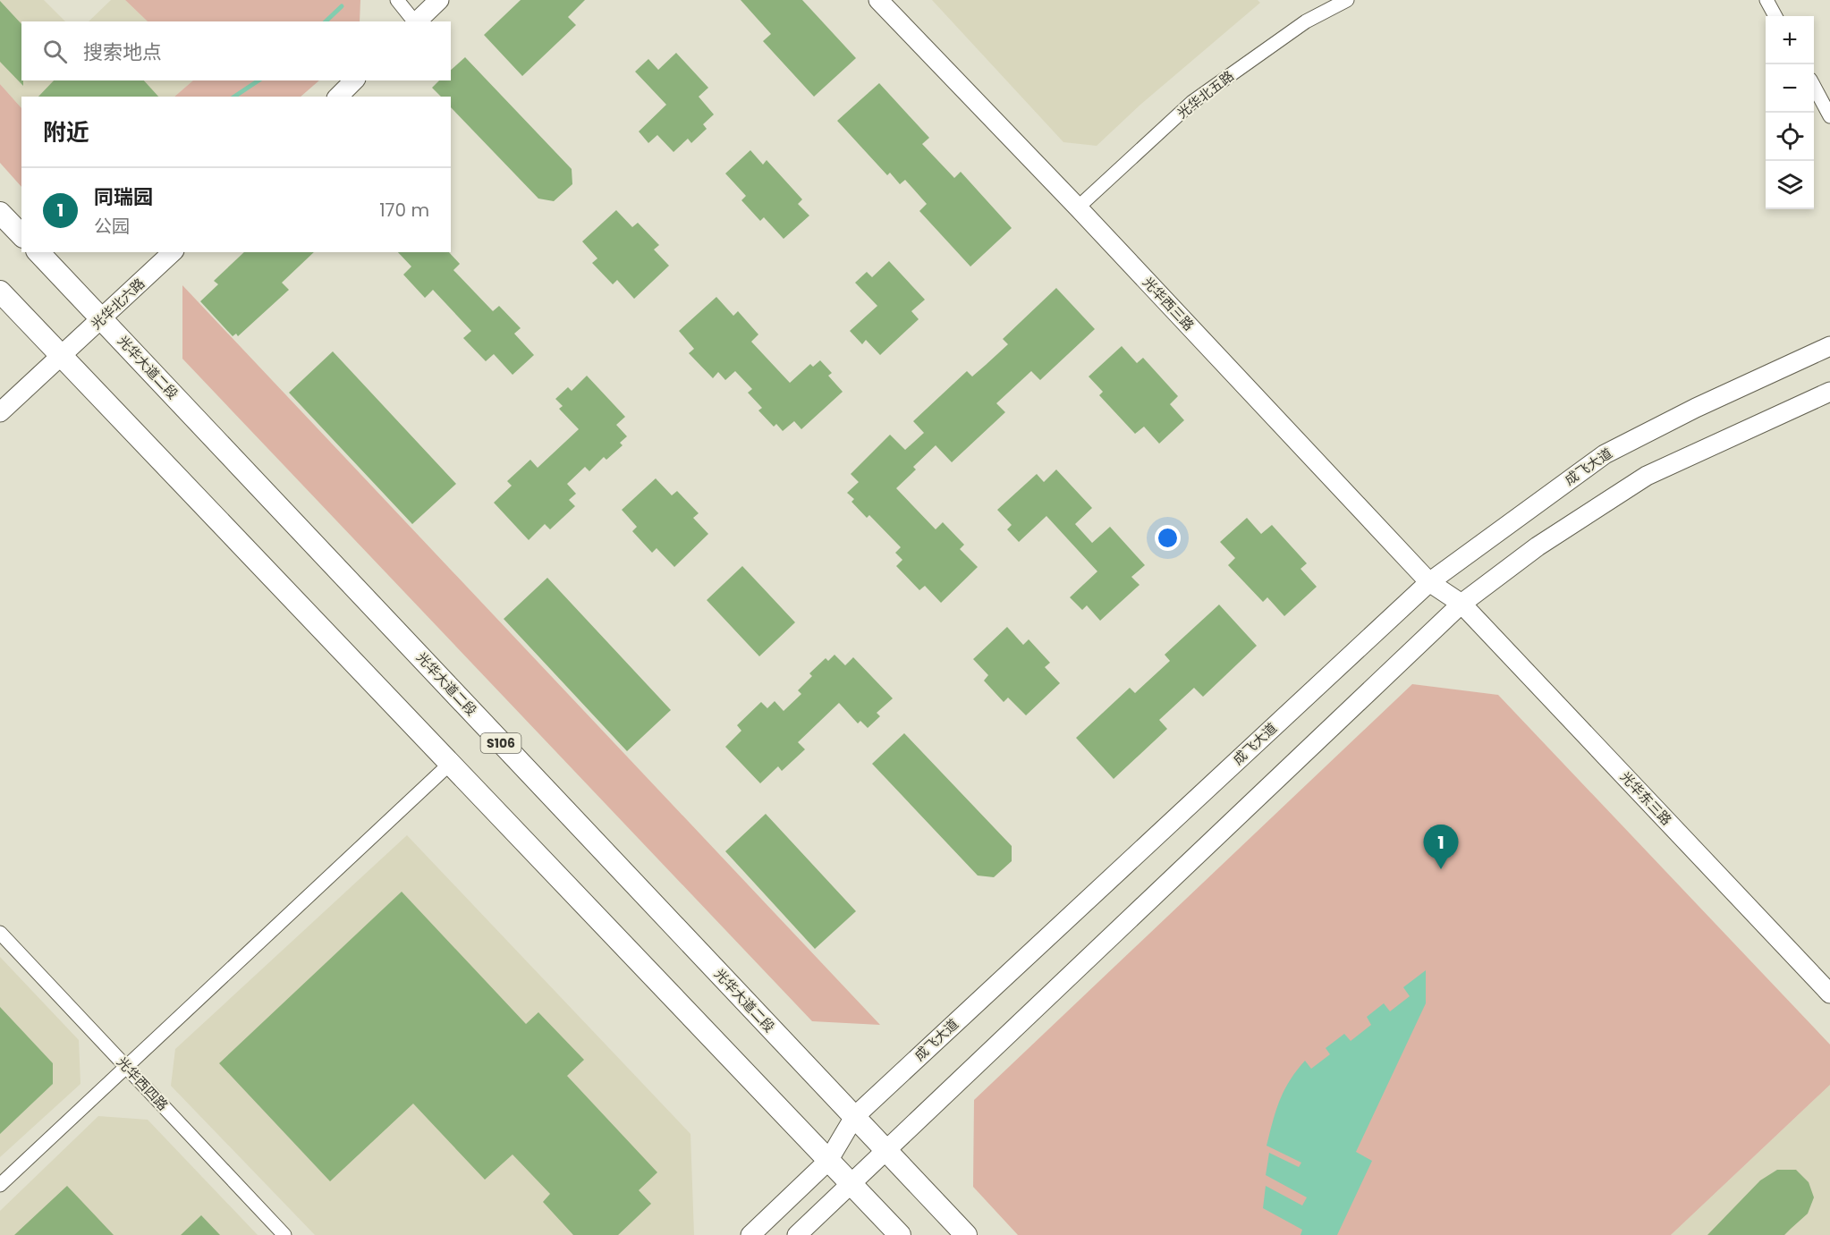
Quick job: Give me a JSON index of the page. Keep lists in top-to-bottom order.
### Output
{
  "streets": {
    "main road": [
      "光华北六路",
      "光华西三路",
      "光华大道二段",
      "成飞大道",
      "S106",
      "光华东三路"
    ],
    "street": ["光华北五路", "光华西四路"]
  },
  "crossings": [
    ["光华北五路", "光华西三路"],
    ["光华北六路", "光华大道二段"],
    ["光华西三路", "成飞大道"],
    ["光华西三路", "光华东三路"],
    ["光华大道二段", "成飞大道"]
  ],
  "page": {
    "map_buttons": ["+", "−"],
    "search": "搜索地点",
    "heading": "附近",
    "list": [
      {
        "mark": "1",
        "name": "同瑞园",
        "note": "公园",
        "value": "170 m"
      }
    ],
    "pins": "1"
  }
}
